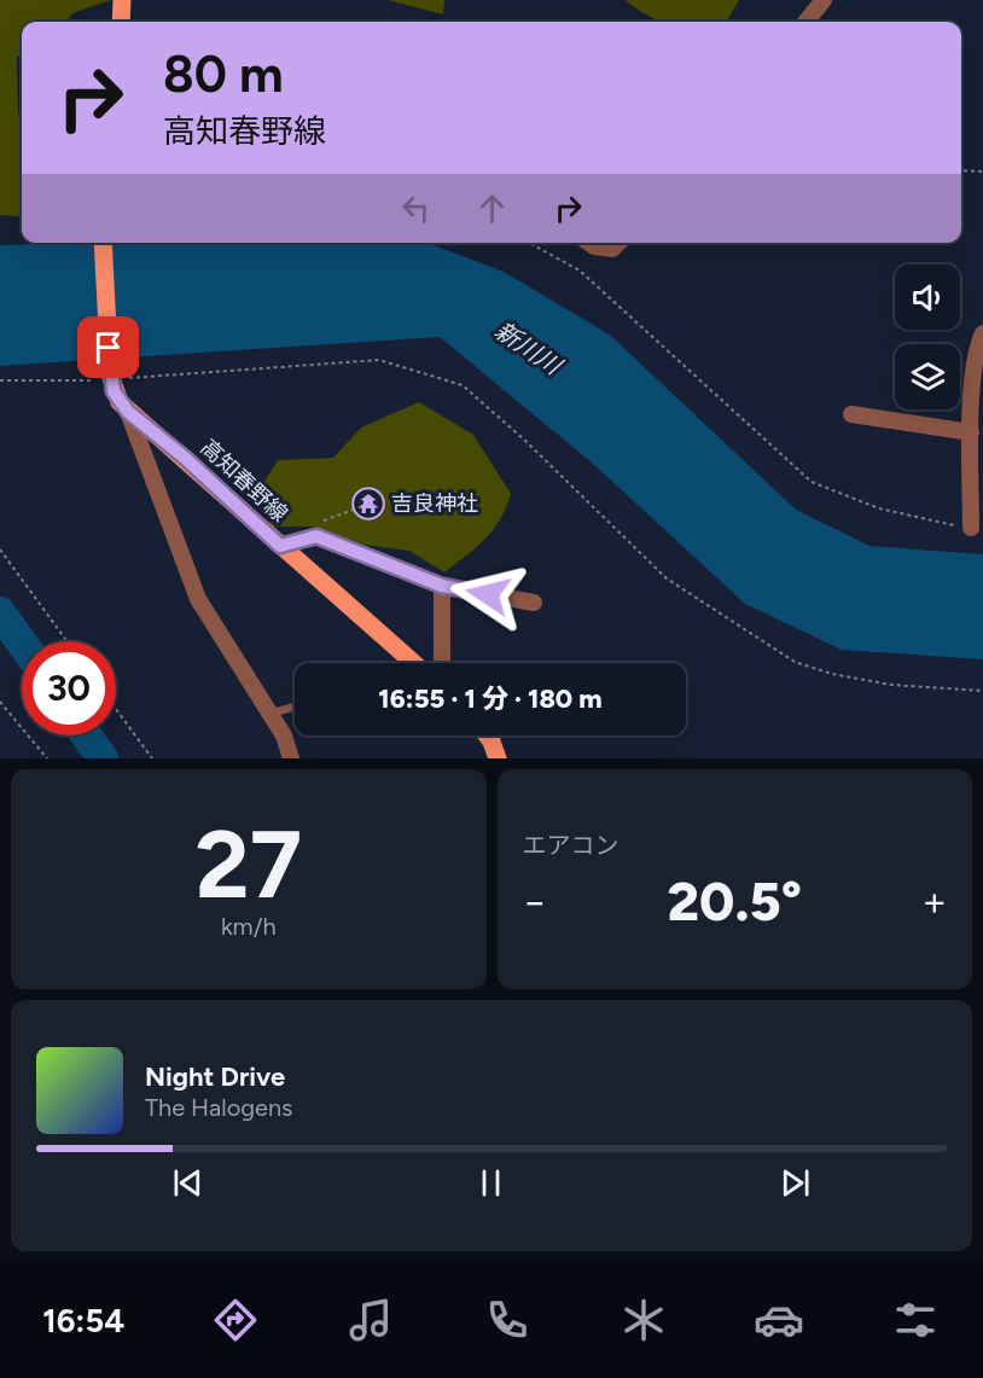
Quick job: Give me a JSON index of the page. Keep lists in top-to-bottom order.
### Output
{
  "streets": {
    "main road": ["高知春野線"]
  },
  "water": ["新川川"],
  "places": {
    "temple": ["吉良神社"]
  },
  "page": {
    "turn": ["80 m", "高知春野線"],
    "limit": "30",
    "trip": "16:55 · 1 分 · 180 m",
    "tile": [
      ["27", "km/h"],
      "エアコン"
    ],
    "heat": ["−", "20.5°", "+"],
    "song": ["Night Drive", "The Halogens"],
    "tabs": "16:54"
  }
}
